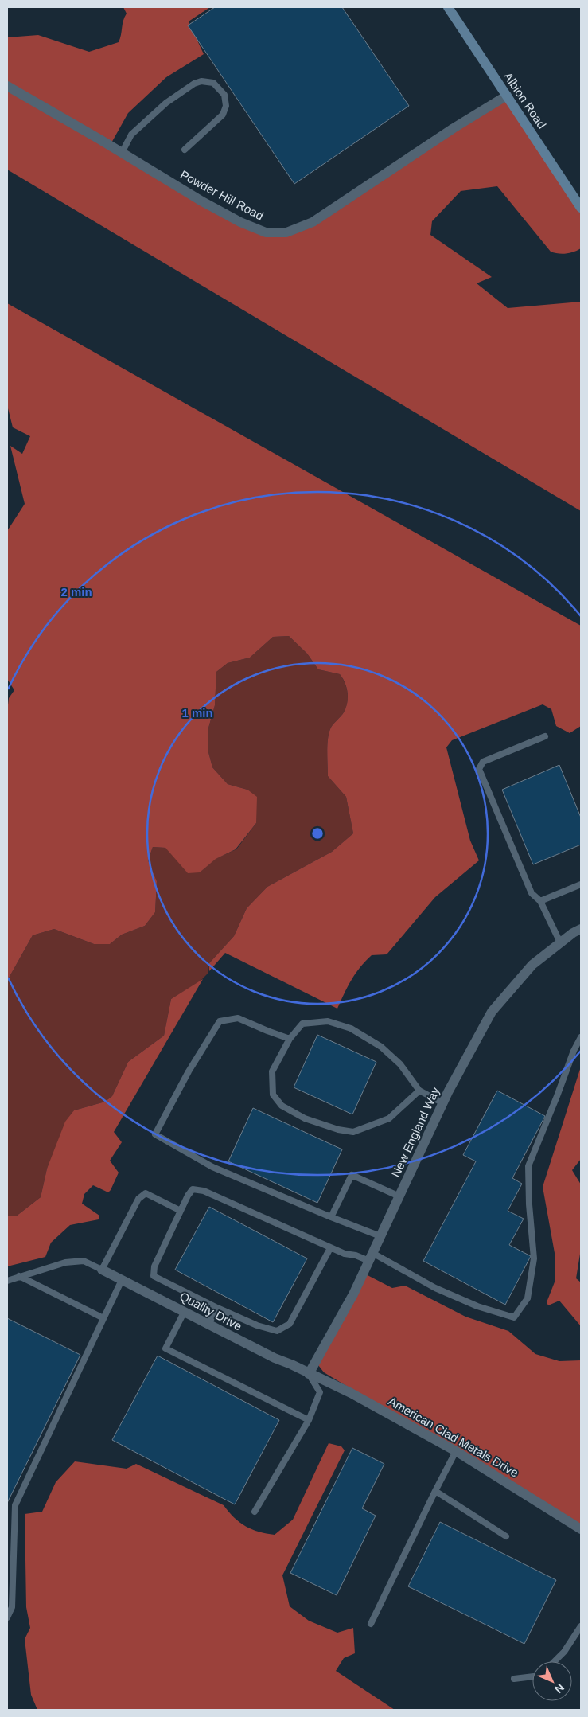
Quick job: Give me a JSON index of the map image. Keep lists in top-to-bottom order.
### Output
{
  "streets": {
    "main road": ["Albion Road"],
    "street": [
      "Powder Hill Road",
      "New England Way",
      "Quality Drive",
      "American Clad Metals Drive"
    ]
  },
  "crossings": [
    ["Albion Road", "Powder Hill Road"],
    ["New England Way", "Quality Drive"],
    ["New England Way", "American Clad Metals Drive"],
    ["Quality Drive", "American Clad Metals Drive"]
  ],
  "north": "bottom right",
  "rings": ["2 min", "1 min"]
}
